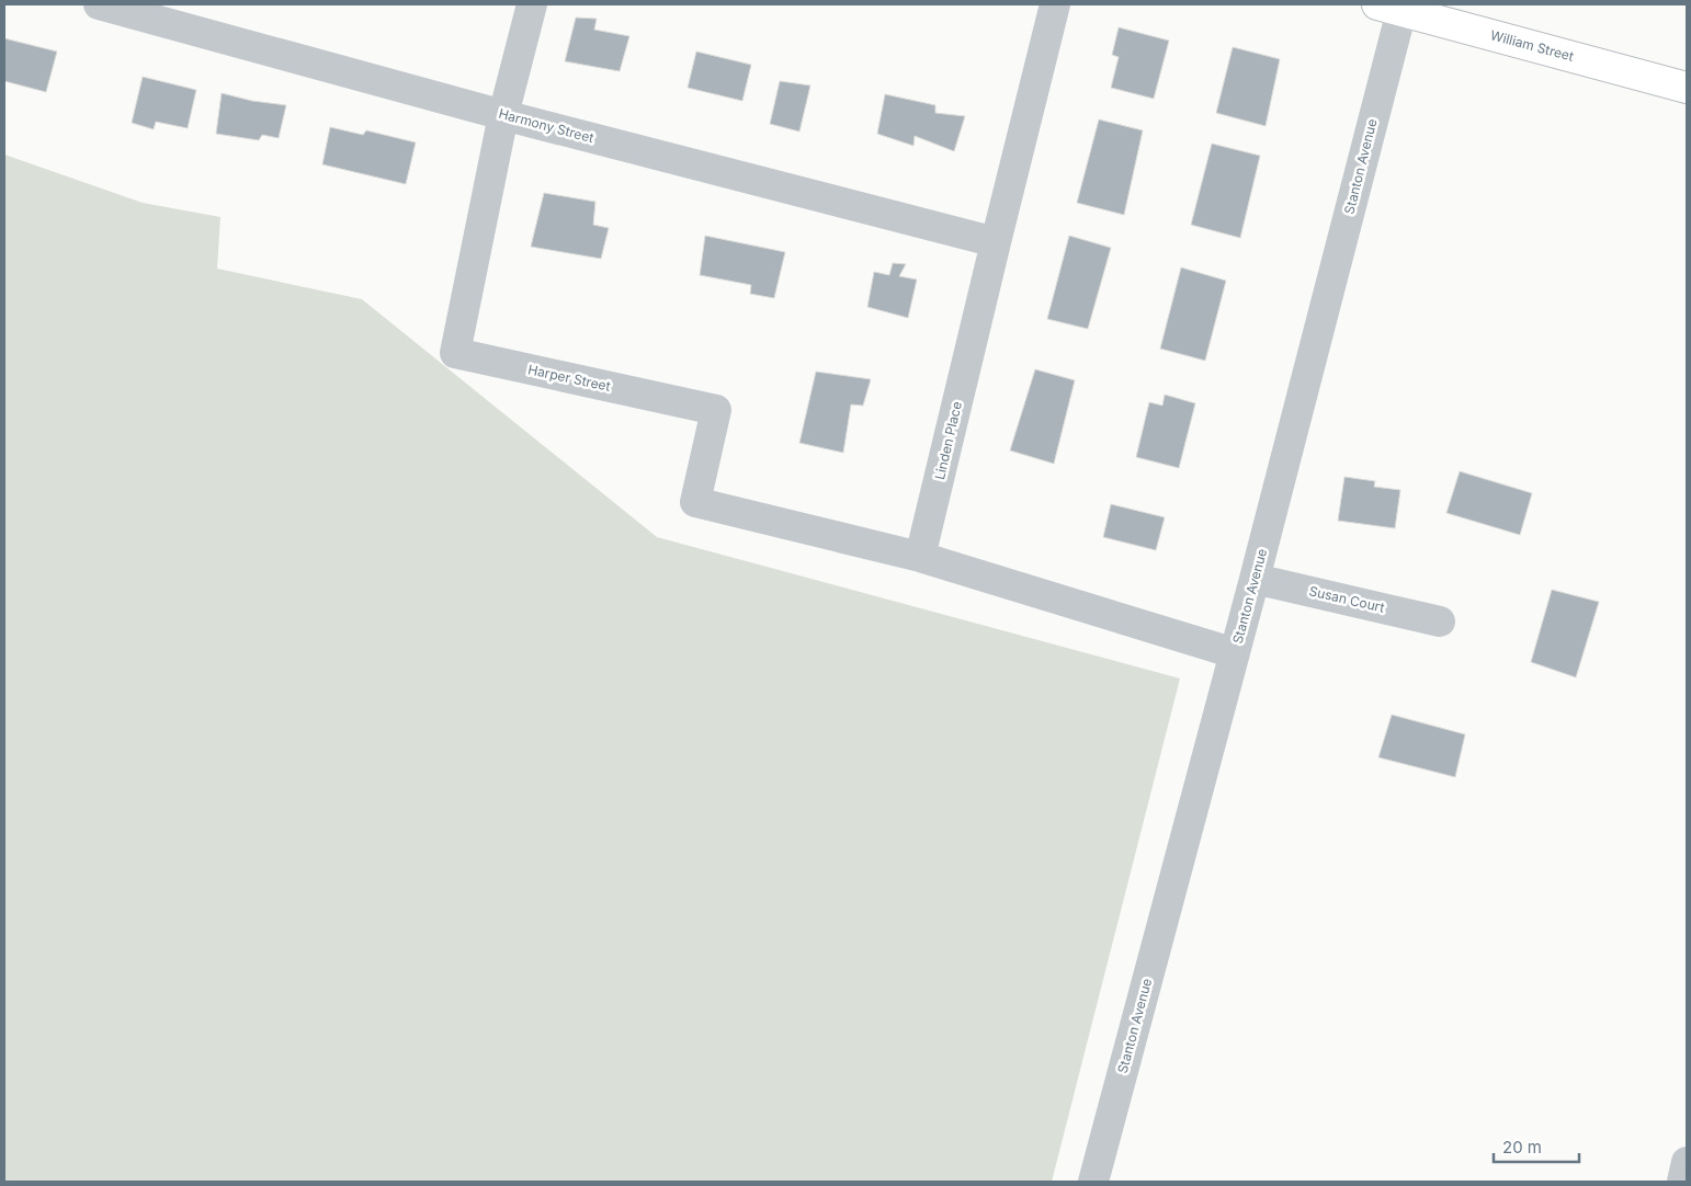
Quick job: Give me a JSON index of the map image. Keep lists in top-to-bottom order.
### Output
{
  "streets": {
    "main road": ["William Street"],
    "street": [
      "Harmony Street",
      "Stanton Avenue",
      "Harper Street",
      "Linden Place",
      "Susan Court"
    ]
  },
  "crossings": [
    ["William Street", "Stanton Avenue"],
    ["Harmony Street", "Harper Street"],
    ["Harmony Street", "Linden Place"],
    ["Stanton Avenue", "Susan Court"],
    ["Harper Street", "Linden Place"]
  ],
  "scale_bar": "20 m"
}
